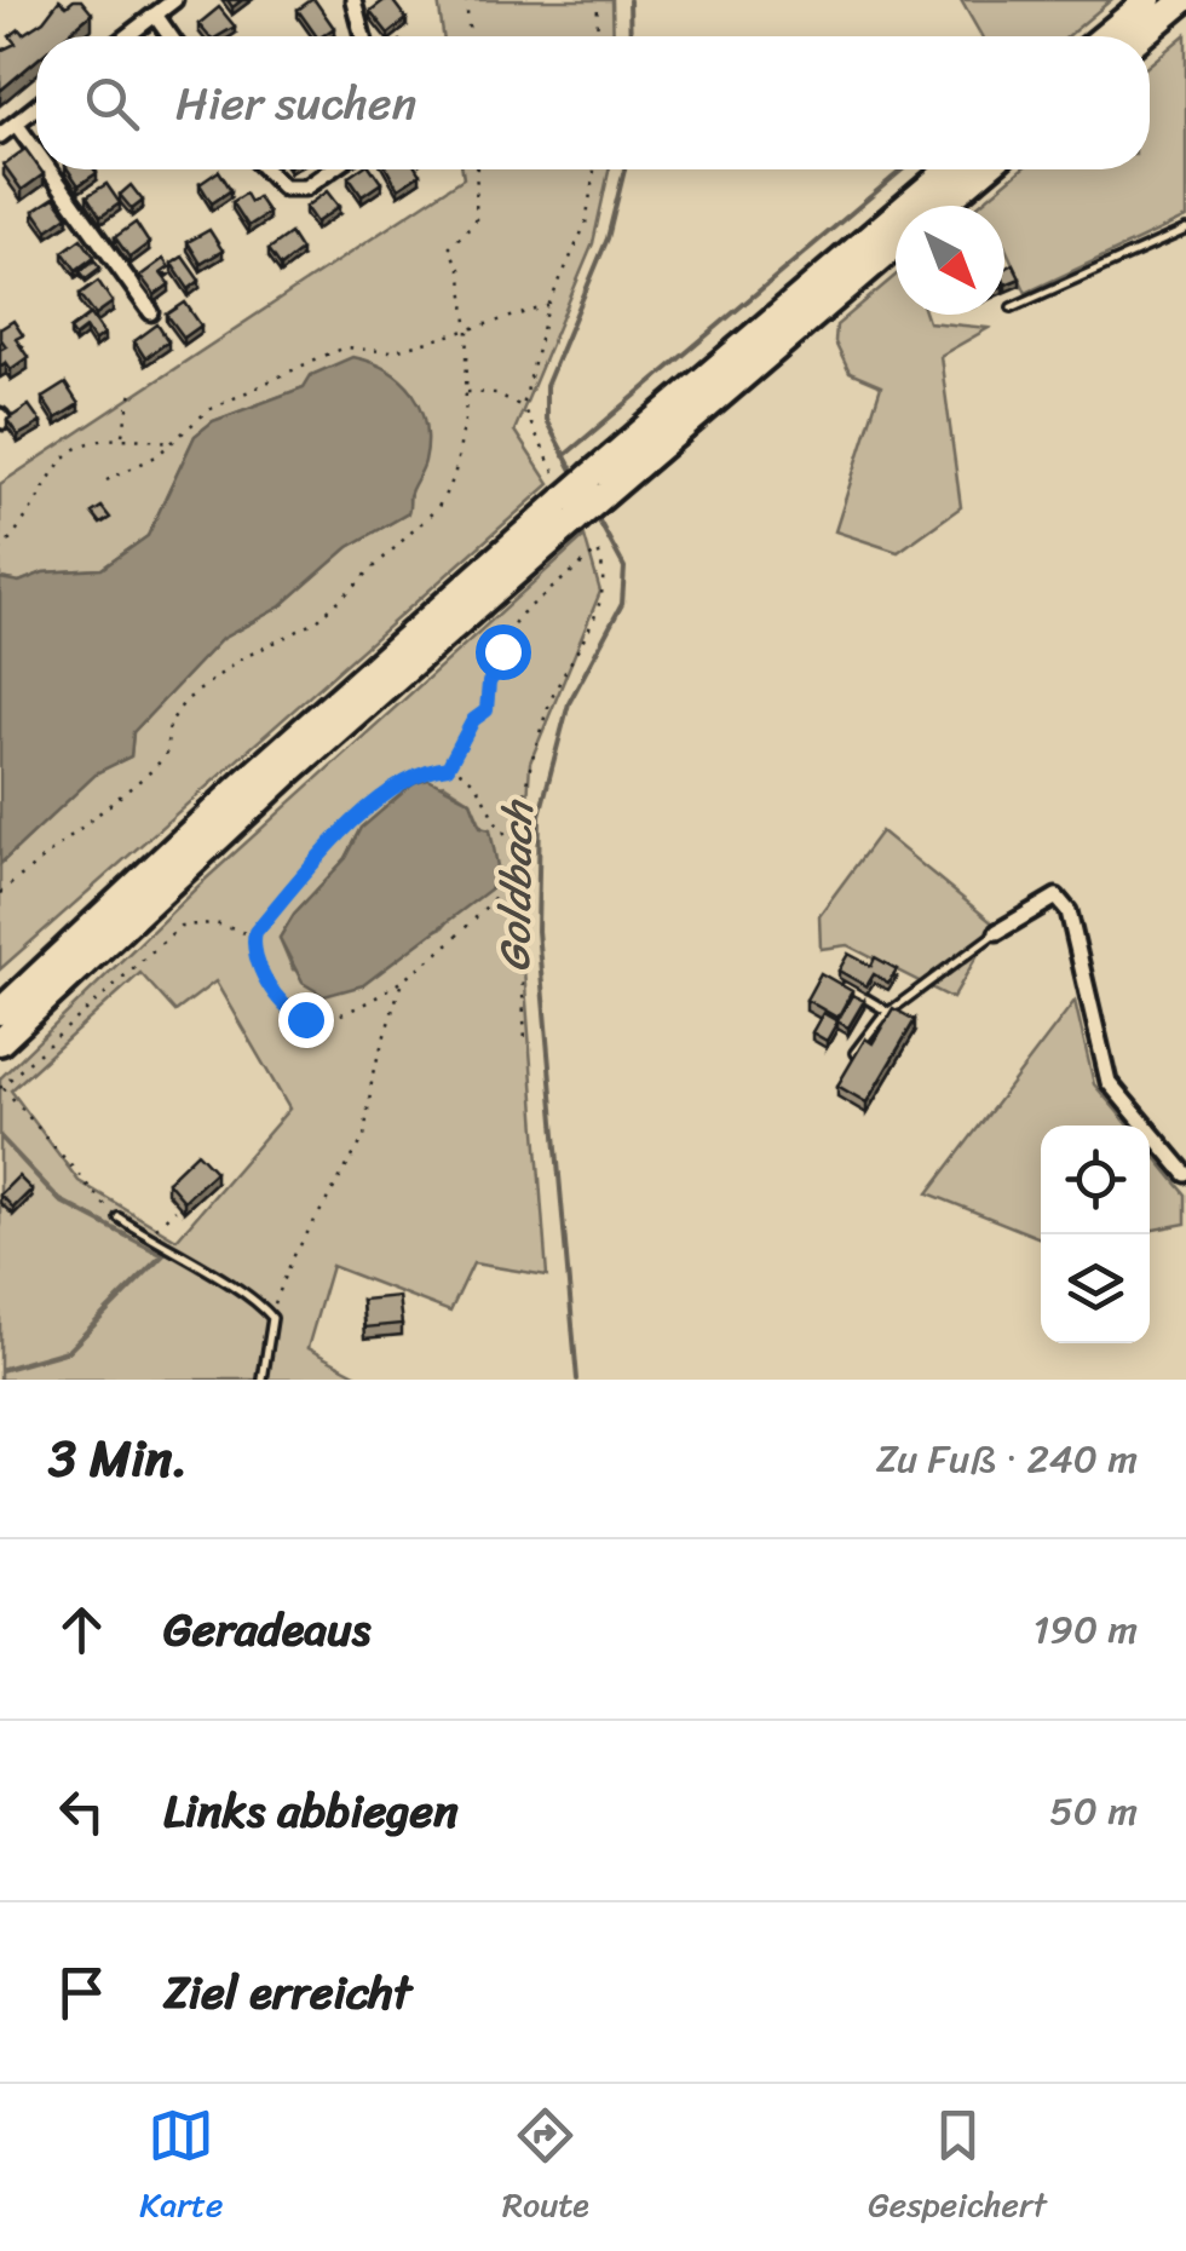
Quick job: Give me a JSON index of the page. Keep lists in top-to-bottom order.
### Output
{
  "water": ["Goldbach"],
  "north": "bottom right",
  "page": {
    "search": "Hier suchen",
    "heading": ["3 Min.", "Zu Fuß · 240 m"],
    "list": [
      ["Geradeaus", "190 m"],
      ["Links abbiegen", "50 m"],
      "Ziel erreicht"
    ],
    "nav": ["Karte", "Route", "Gespeichert"]
  }
}
